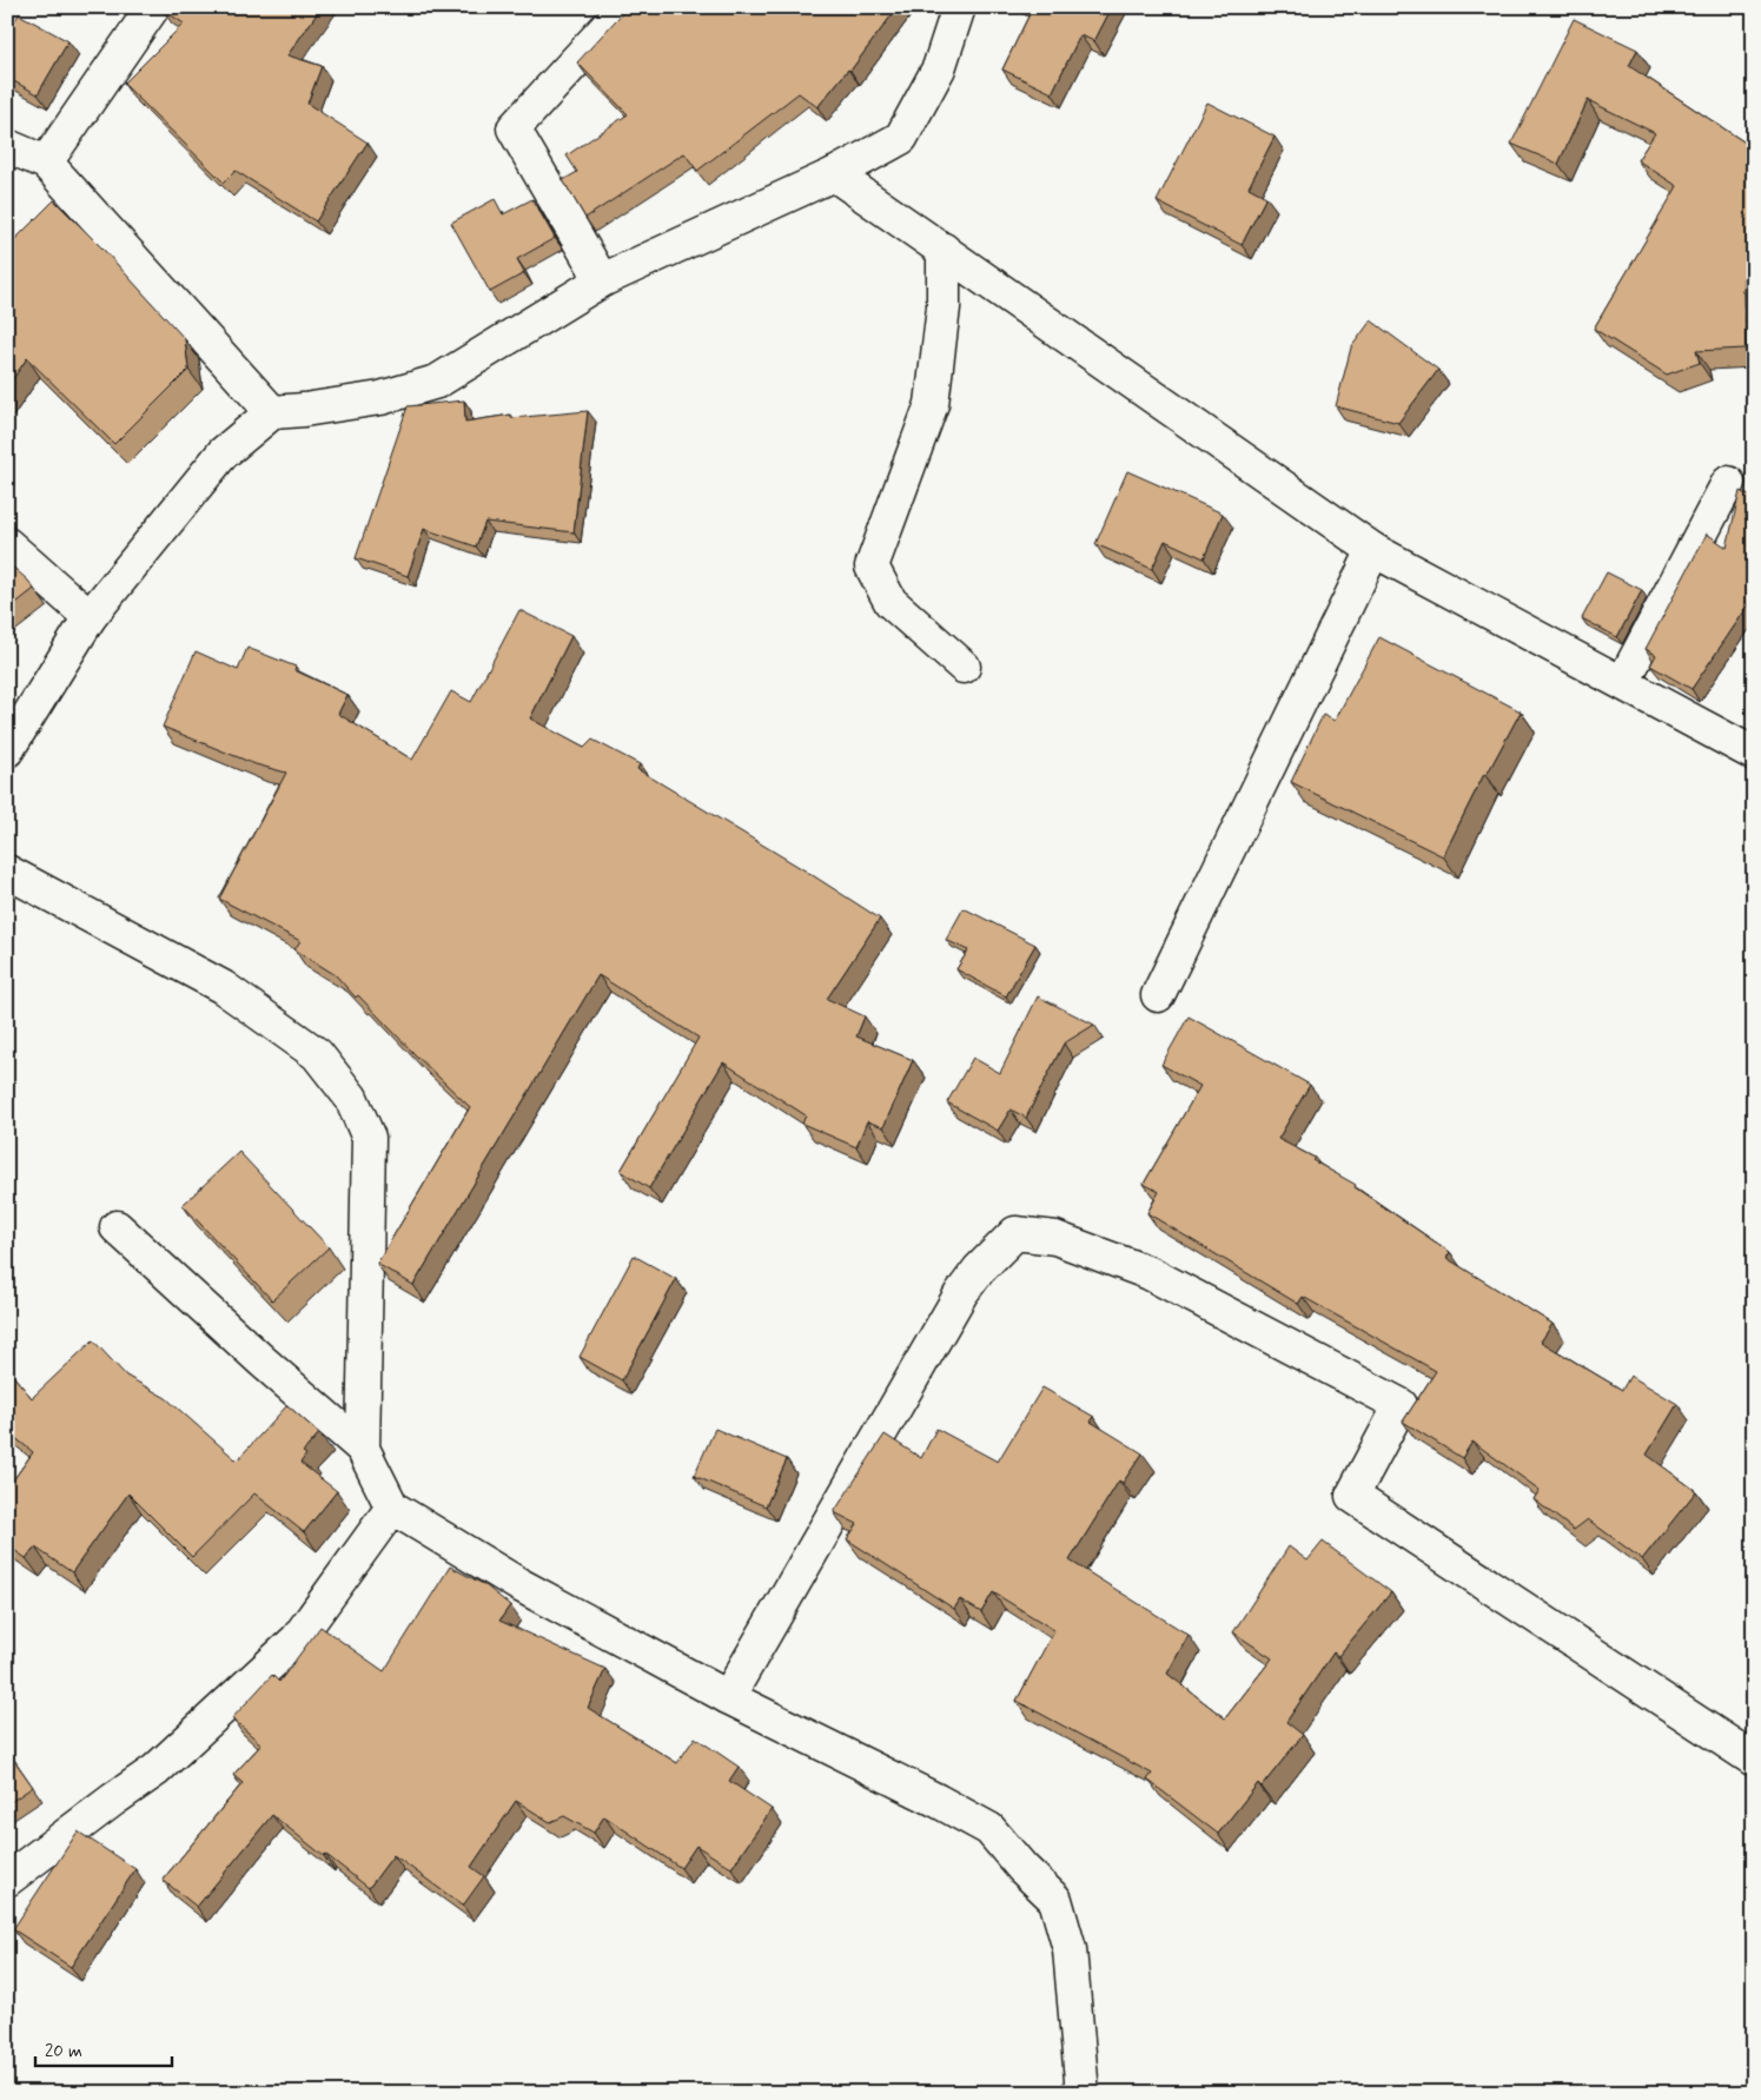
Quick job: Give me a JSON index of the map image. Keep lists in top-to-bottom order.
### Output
{
  "scale_bar": "20 m"
}
